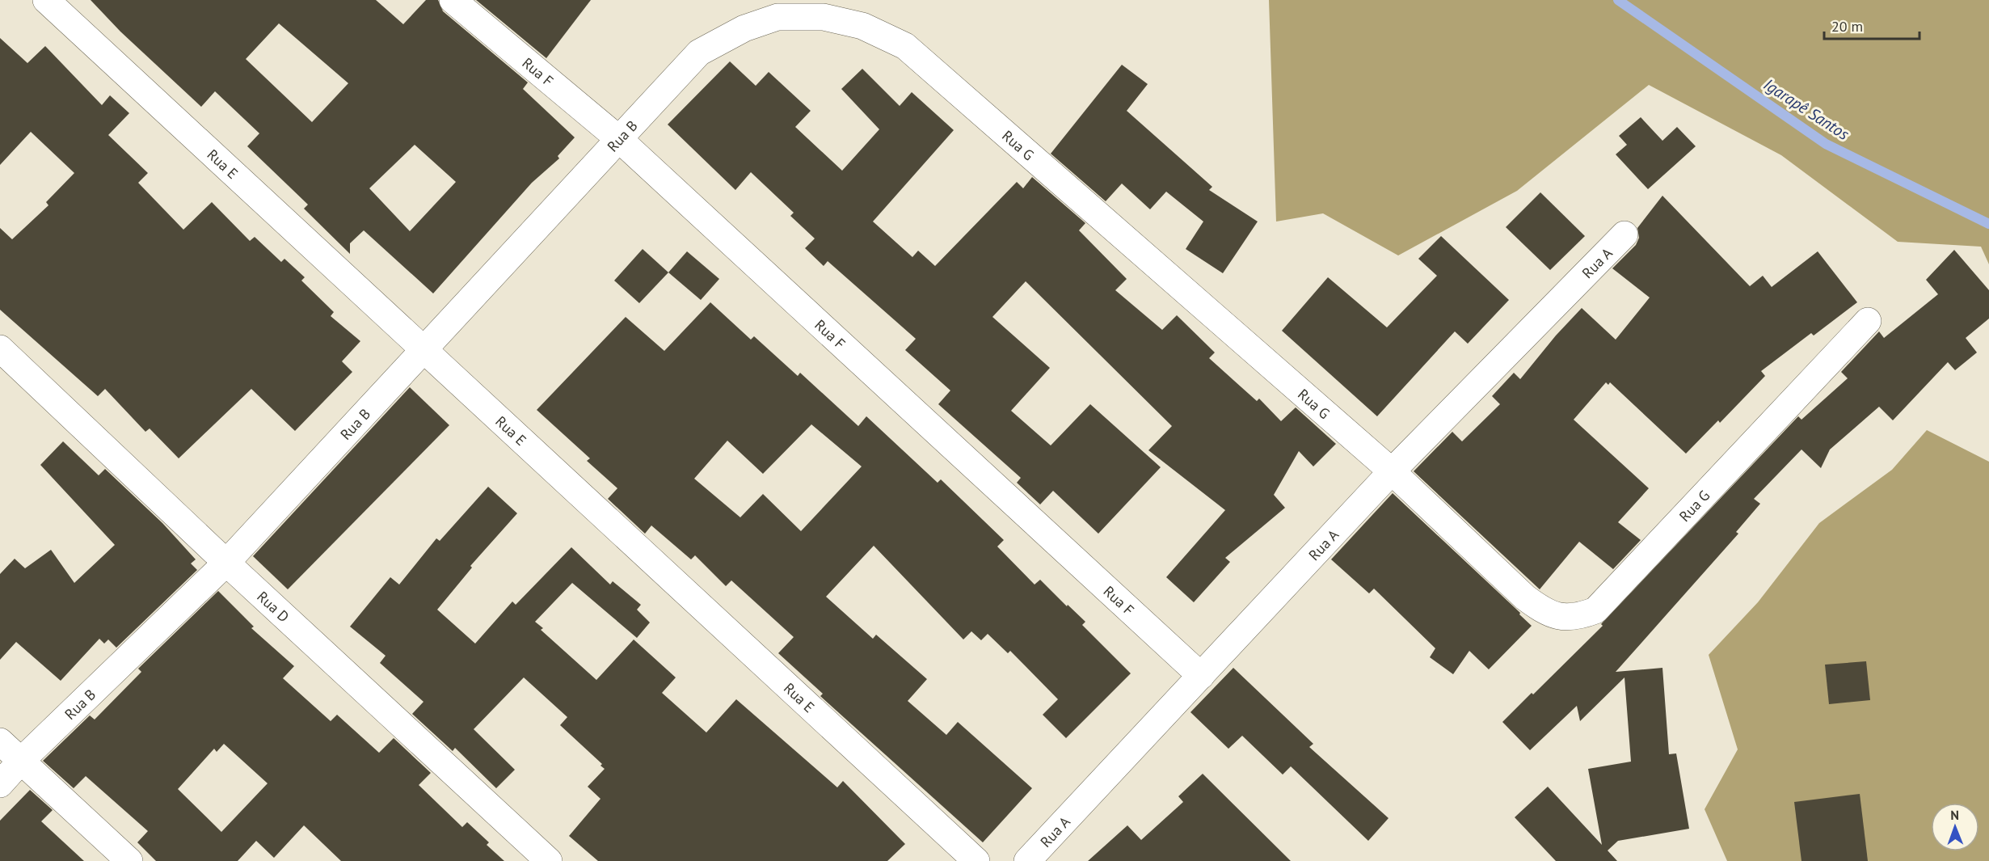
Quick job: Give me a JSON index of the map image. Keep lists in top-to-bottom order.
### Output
{
  "streets": {
    "street": [
      "Rua F",
      "Rua B",
      "Rua G",
      "Rua E",
      "Rua A",
      "Rua D"
    ]
  },
  "crossings": [
    ["Rua F", "Rua B"],
    ["Rua F", "Rua A"],
    ["Rua B", "Rua G"],
    ["Rua B", "Rua E"],
    ["Rua B", "Rua D"],
    ["Rua G", "Rua A"]
  ],
  "water": ["Igarapê Santos"],
  "scale_bar": "20 m",
  "north": "top"
}
